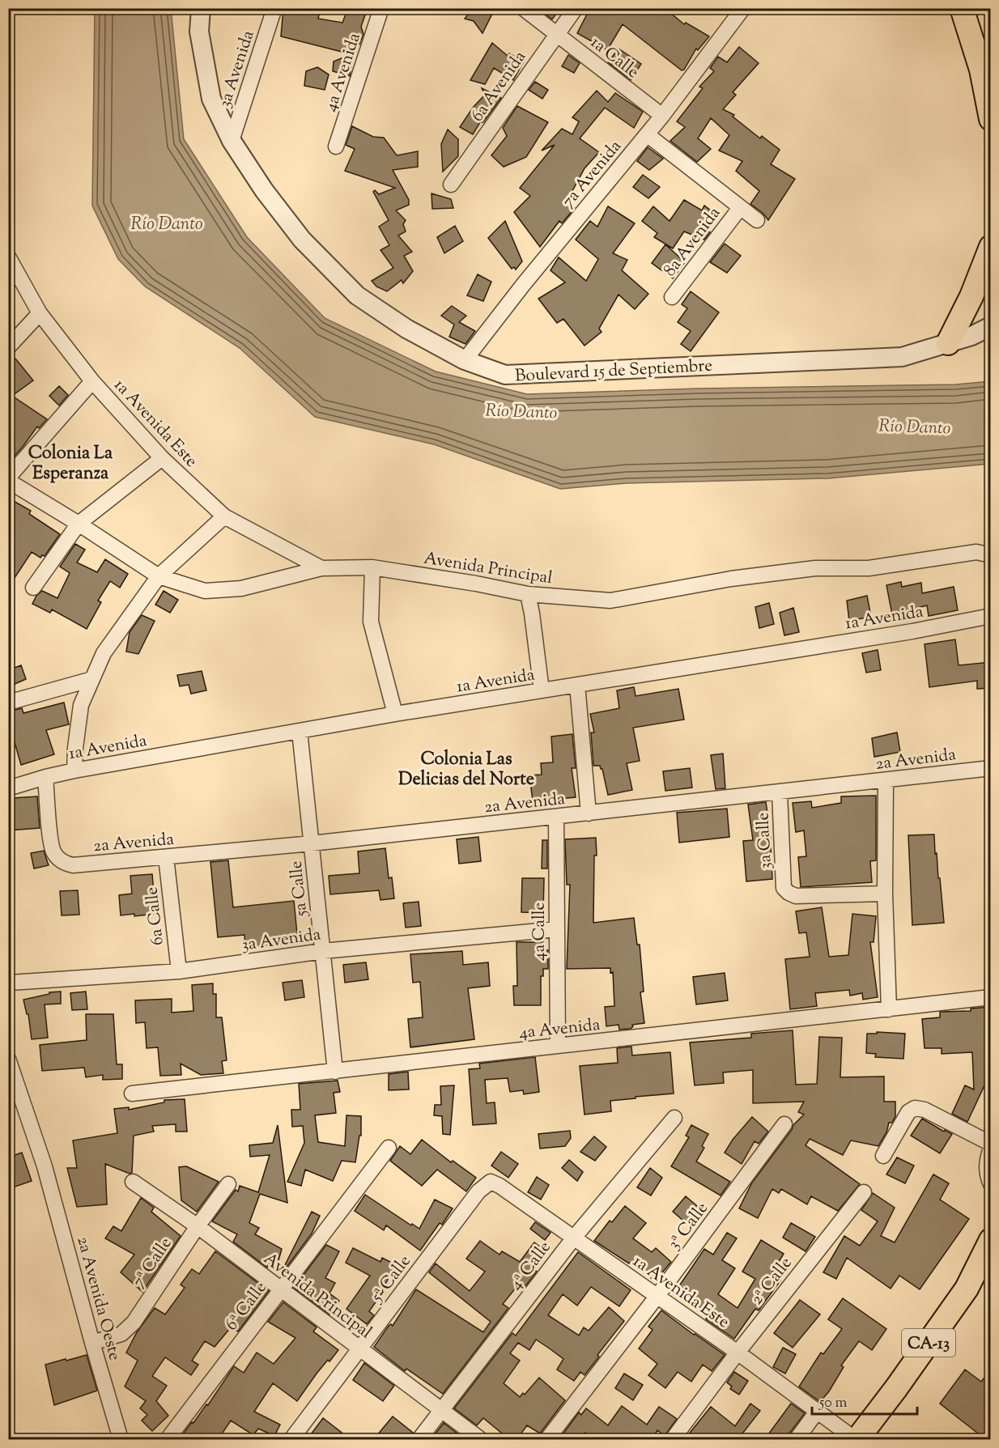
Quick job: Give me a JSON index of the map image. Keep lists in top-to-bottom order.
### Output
{
  "streets": {
    "main road": ["CA-13"],
    "street": [
      "1a Calle",
      "3a Avenida",
      "4a Avenida",
      "6a Avenida",
      "7a Avenida",
      "8a Avenida",
      "Boulevard 15 de Septiembre",
      "1a Avenida Este",
      "Avenida Principal",
      "1a Avenida",
      "2a Avenida",
      "3a Calle",
      "5a Calle",
      "6a Calle",
      "4a Calle",
      "3ª Calle",
      "7ª Calle",
      "4ª Calle",
      "5ª Calle",
      "2ª Calle",
      "2a Avenida Oeste",
      "6ª Calle"
    ]
  },
  "crossings": [
    ["1a Calle", "6a Avenida"],
    ["1a Calle", "7a Avenida"],
    ["3a Avenida", "Boulevard 15 de Septiembre"],
    ["3a Avenida", "5a Calle"],
    ["3a Avenida", "6a Calle"],
    ["3a Avenida", "4a Calle"],
    ["4a Avenida", "5a Calle"],
    ["4a Avenida", "4a Calle"],
    ["7a Avenida", "Boulevard 15 de Septiembre"],
    ["1a Avenida Este", "Avenida Principal"],
    ["1a Avenida Este", "3ª Calle"],
    ["1a Avenida Este", "4ª Calle"],
    ["1a Avenida Este", "5ª Calle"],
    ["1a Avenida Este", "2ª Calle"],
    ["1a Avenida Este", "CA-13"],
    ["Avenida Principal", "7ª Calle"],
    ["Avenida Principal", "4ª Calle"],
    ["Avenida Principal", "5ª Calle"],
    ["Avenida Principal", "6ª Calle"],
    ["1a Avenida", "2a Avenida"],
    ["1a Avenida", "5a Calle"],
    ["2a Avenida", "3a Calle"],
    ["2a Avenida", "5a Calle"],
    ["2a Avenida", "6a Calle"],
    ["2a Avenida", "4a Calle"],
    ["7ª Calle", "2a Avenida Oeste"]
  ],
  "districts": ["Colonia La Esperanza", "Colonia Las Delicias del Norte"],
  "water": ["Río Danto"],
  "scale_bar": "50 m"
}
